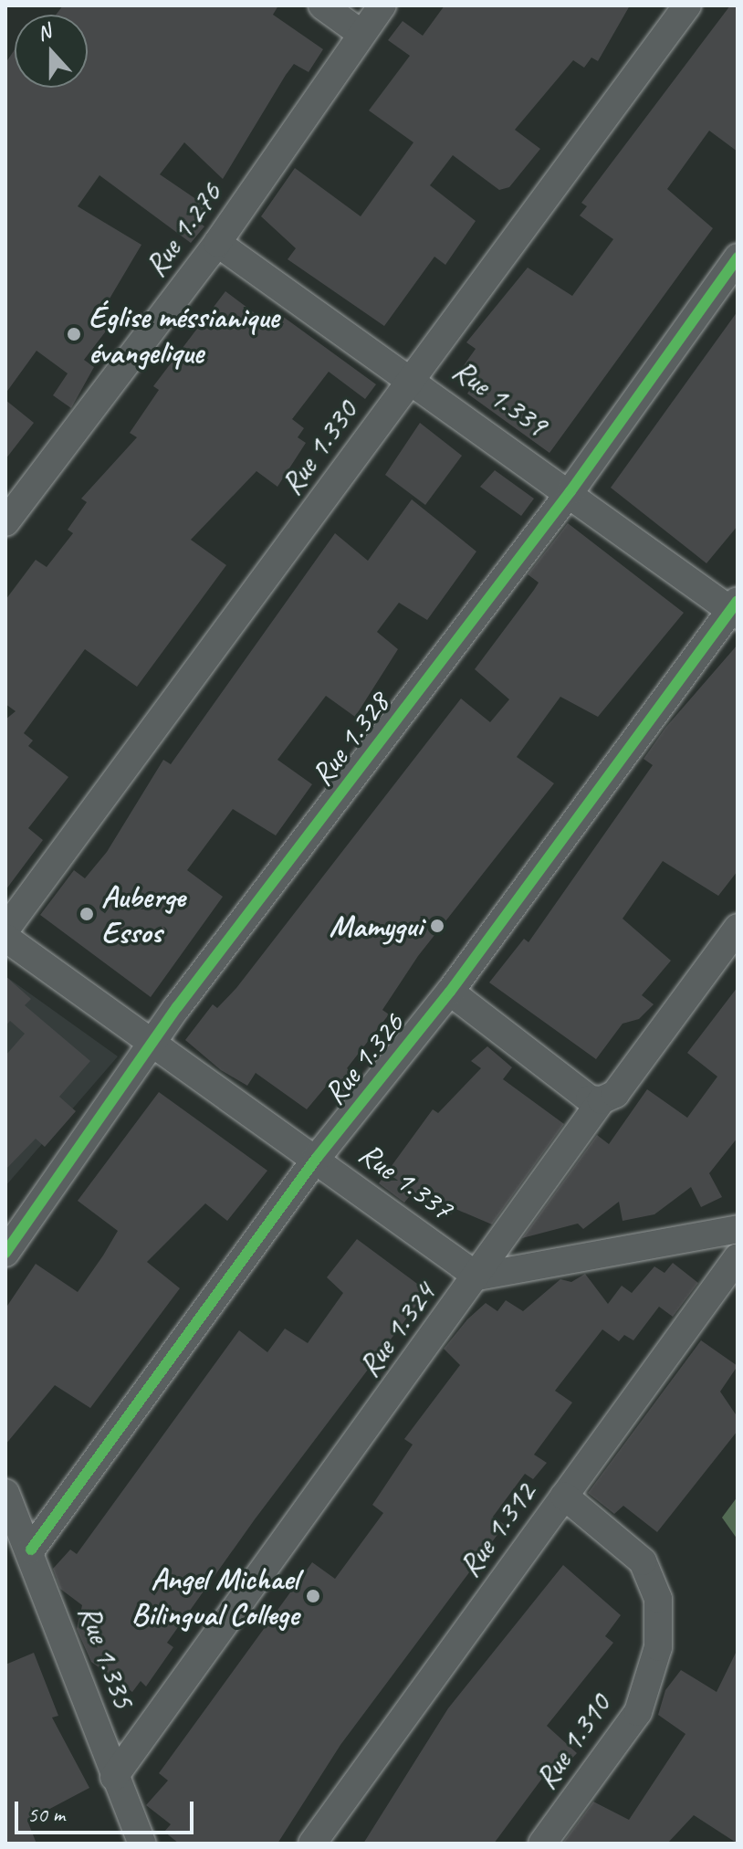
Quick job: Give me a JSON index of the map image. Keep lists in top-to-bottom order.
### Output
{
  "streets": {
    "street": [
      "Rue 1.276",
      "Rue 1.339",
      "Rue 1.330",
      "Rue 1.328",
      "Rue 1.326",
      "Rue 1.337",
      "Rue 1.324",
      "Rue 1.312",
      "Rue 1.335",
      "Rue 1.310"
    ]
  },
  "crossings": [
    ["Rue 1.276", "Rue 1.339"],
    ["Rue 1.339", "Rue 1.330"],
    ["Rue 1.339", "Rue 1.328"],
    ["Rue 1.339", "Rue 1.326"],
    ["Rue 1.328", "Rue 1.337"],
    ["Rue 1.326", "Rue 1.337"],
    ["Rue 1.326", "Rue 1.335"],
    ["Rue 1.337", "Rue 1.324"],
    ["Rue 1.324", "Rue 1.335"],
    ["Rue 1.312", "Rue 1.310"]
  ],
  "places": [
    "Église méssianique évangelique",
    "Auberge Essos",
    "Mamygui",
    "Angel Michael Bilingual College"
  ],
  "scale_bar": "50 m",
  "north": "top"
}
